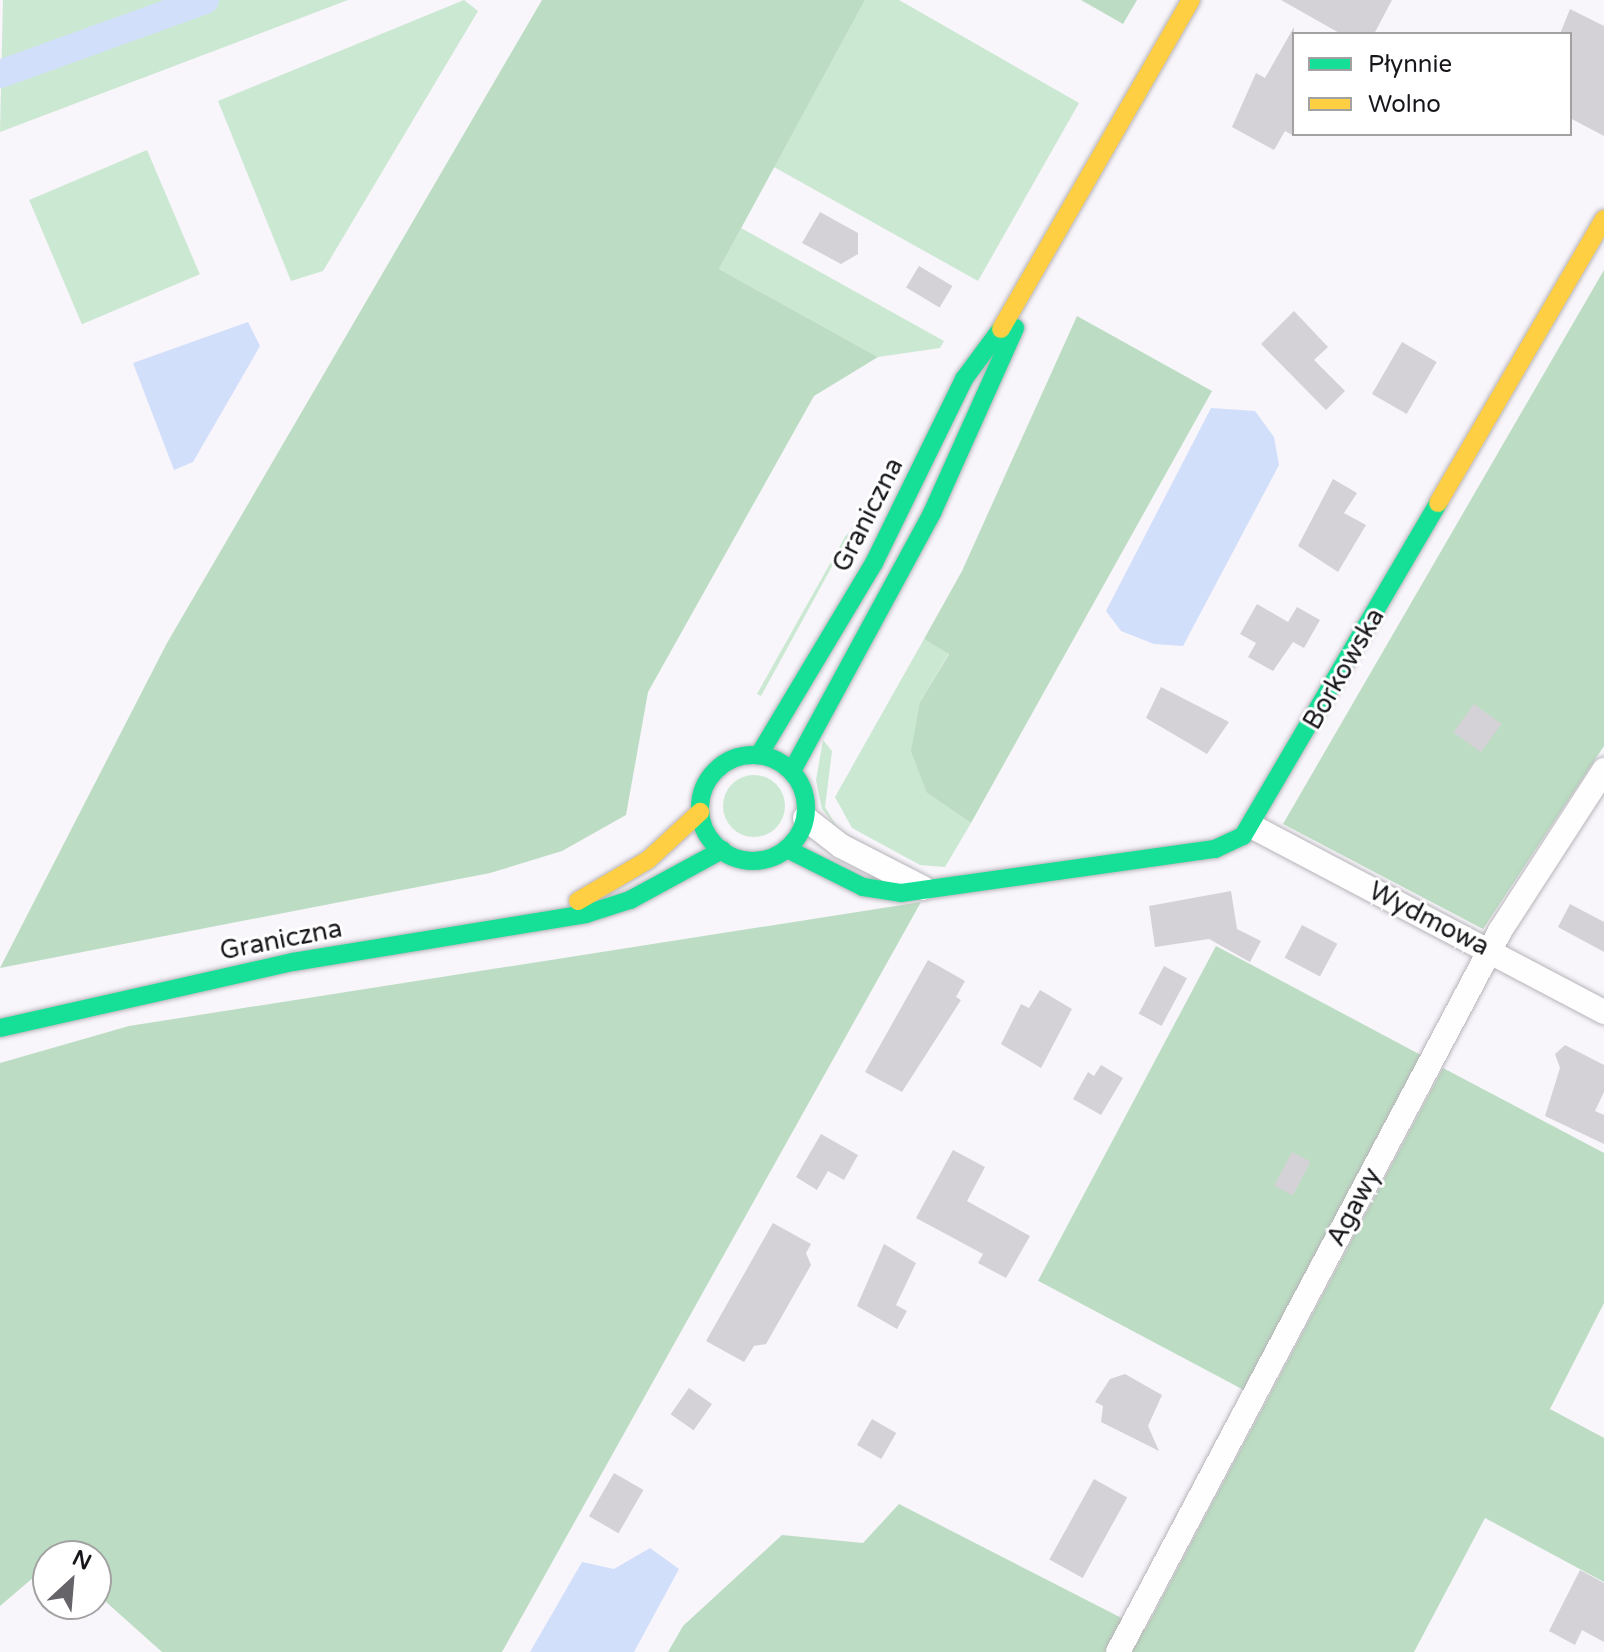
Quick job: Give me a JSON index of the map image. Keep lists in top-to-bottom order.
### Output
{
  "streets": {
    "street": [
      "Graniczna",
      "Borkowska",
      "Wydmowa",
      "Agawy"
    ]
  },
  "crossings": [
    ["Graniczna", "Borkowska"],
    ["Borkowska", "Wydmowa"],
    ["Wydmowa", "Agawy"]
  ],
  "legend": ["Płynnie", "Wolno"],
  "north": "top right"
}
